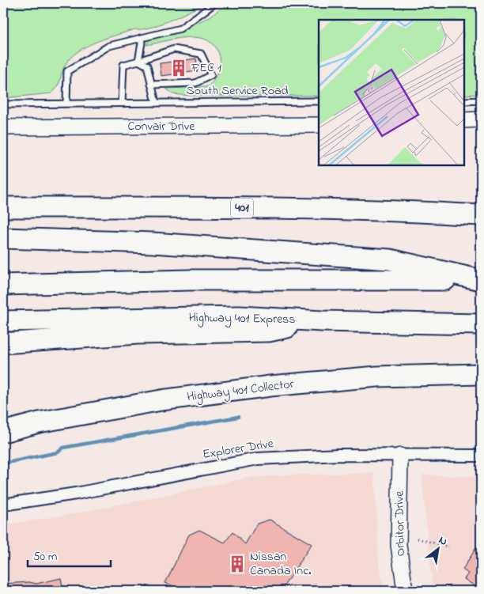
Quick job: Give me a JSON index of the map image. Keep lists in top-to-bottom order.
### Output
{
  "streets": {
    "highway": ["401", "Highway 401 Express", "Highway 401 Collector"],
    "street": ["Convair Drive", "Explorer Drive", "Orbitor Drive"],
    "lane": ["South Service Road"]
  },
  "crossings": [
    ["Explorer Drive", "Orbitor Drive"]
  ],
  "places": {
    "building": ["FEC 1", "Nissan Canada Inc."]
  },
  "scale_bar": "50 m",
  "north": "top right"
}
